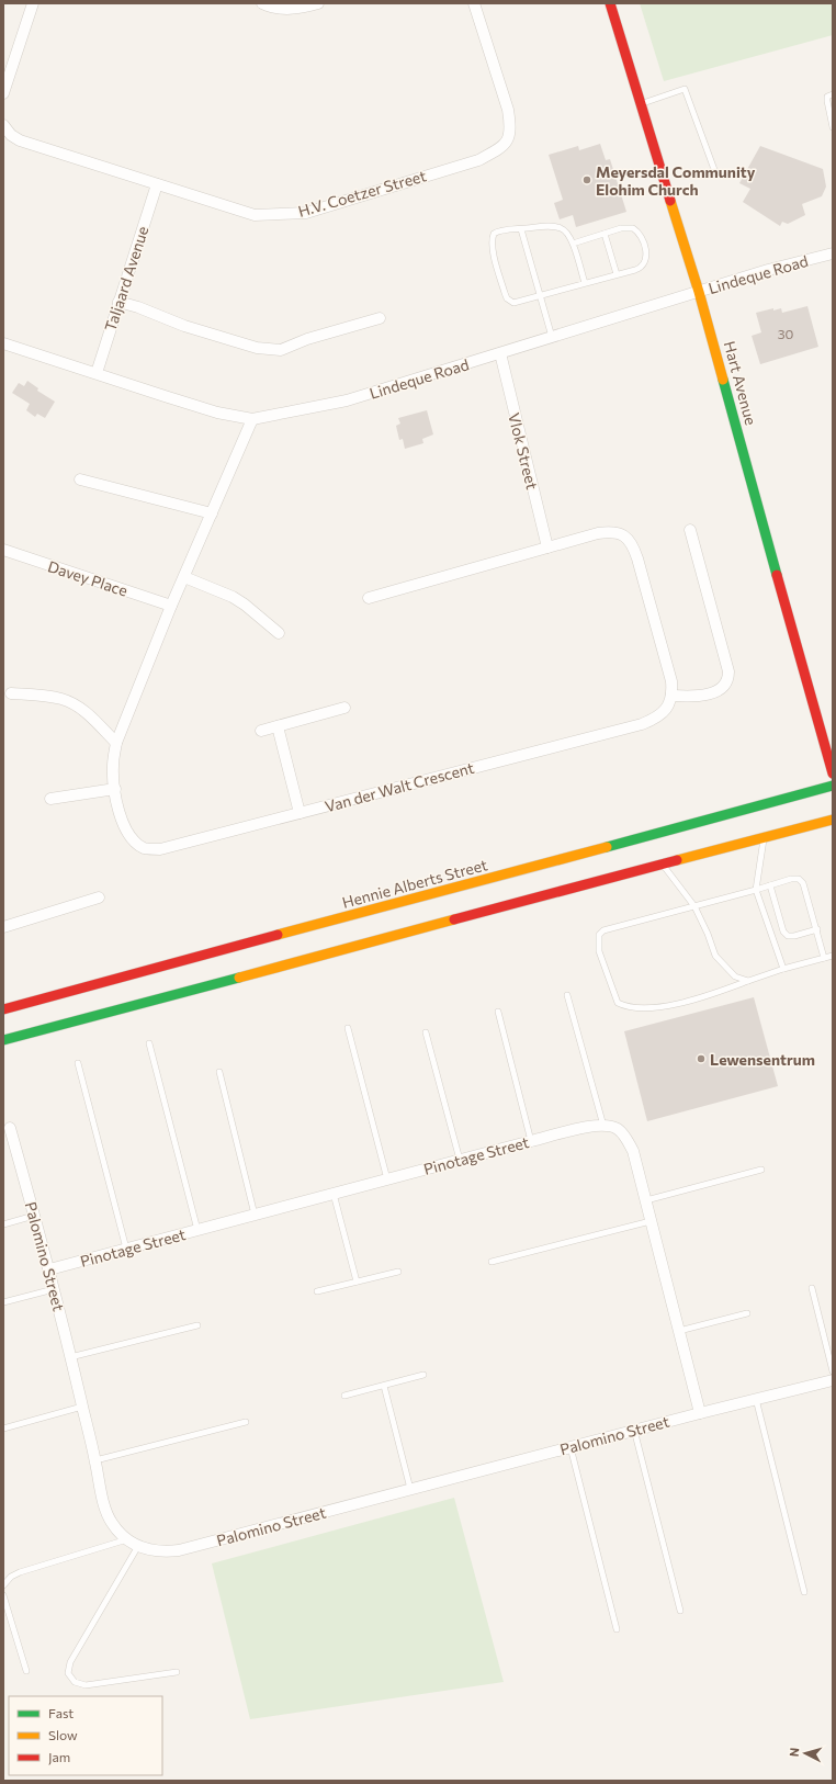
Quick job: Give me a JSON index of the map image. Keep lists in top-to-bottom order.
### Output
{
  "streets": {
    "street": [
      "H.V. Coetzer Street",
      "Lindeque Road",
      "Taljaard Avenue",
      "Hart Avenue",
      "Vlok Street",
      "Davey Place",
      "Van der Walt Crescent",
      "Hennie Alberts Street",
      "Pinotage Street",
      "Palomino Street"
    ]
  },
  "crossings": [
    ["H.V. Coetzer Street", "Taljaard Avenue"],
    ["Lindeque Road", "Taljaard Avenue"],
    ["Lindeque Road", "Hart Avenue"],
    ["Lindeque Road", "Vlok Street"],
    ["Lindeque Road", "Van der Walt Crescent"],
    ["Davey Place", "Van der Walt Crescent"],
    ["Pinotage Street", "Palomino Street"]
  ],
  "places": ["Meyersdal Community Elohim Church", "Lewensentrum"],
  "house_numbers": ["30"],
  "legend": ["Fast", "Slow", "Jam"],
  "north": "left"
}
